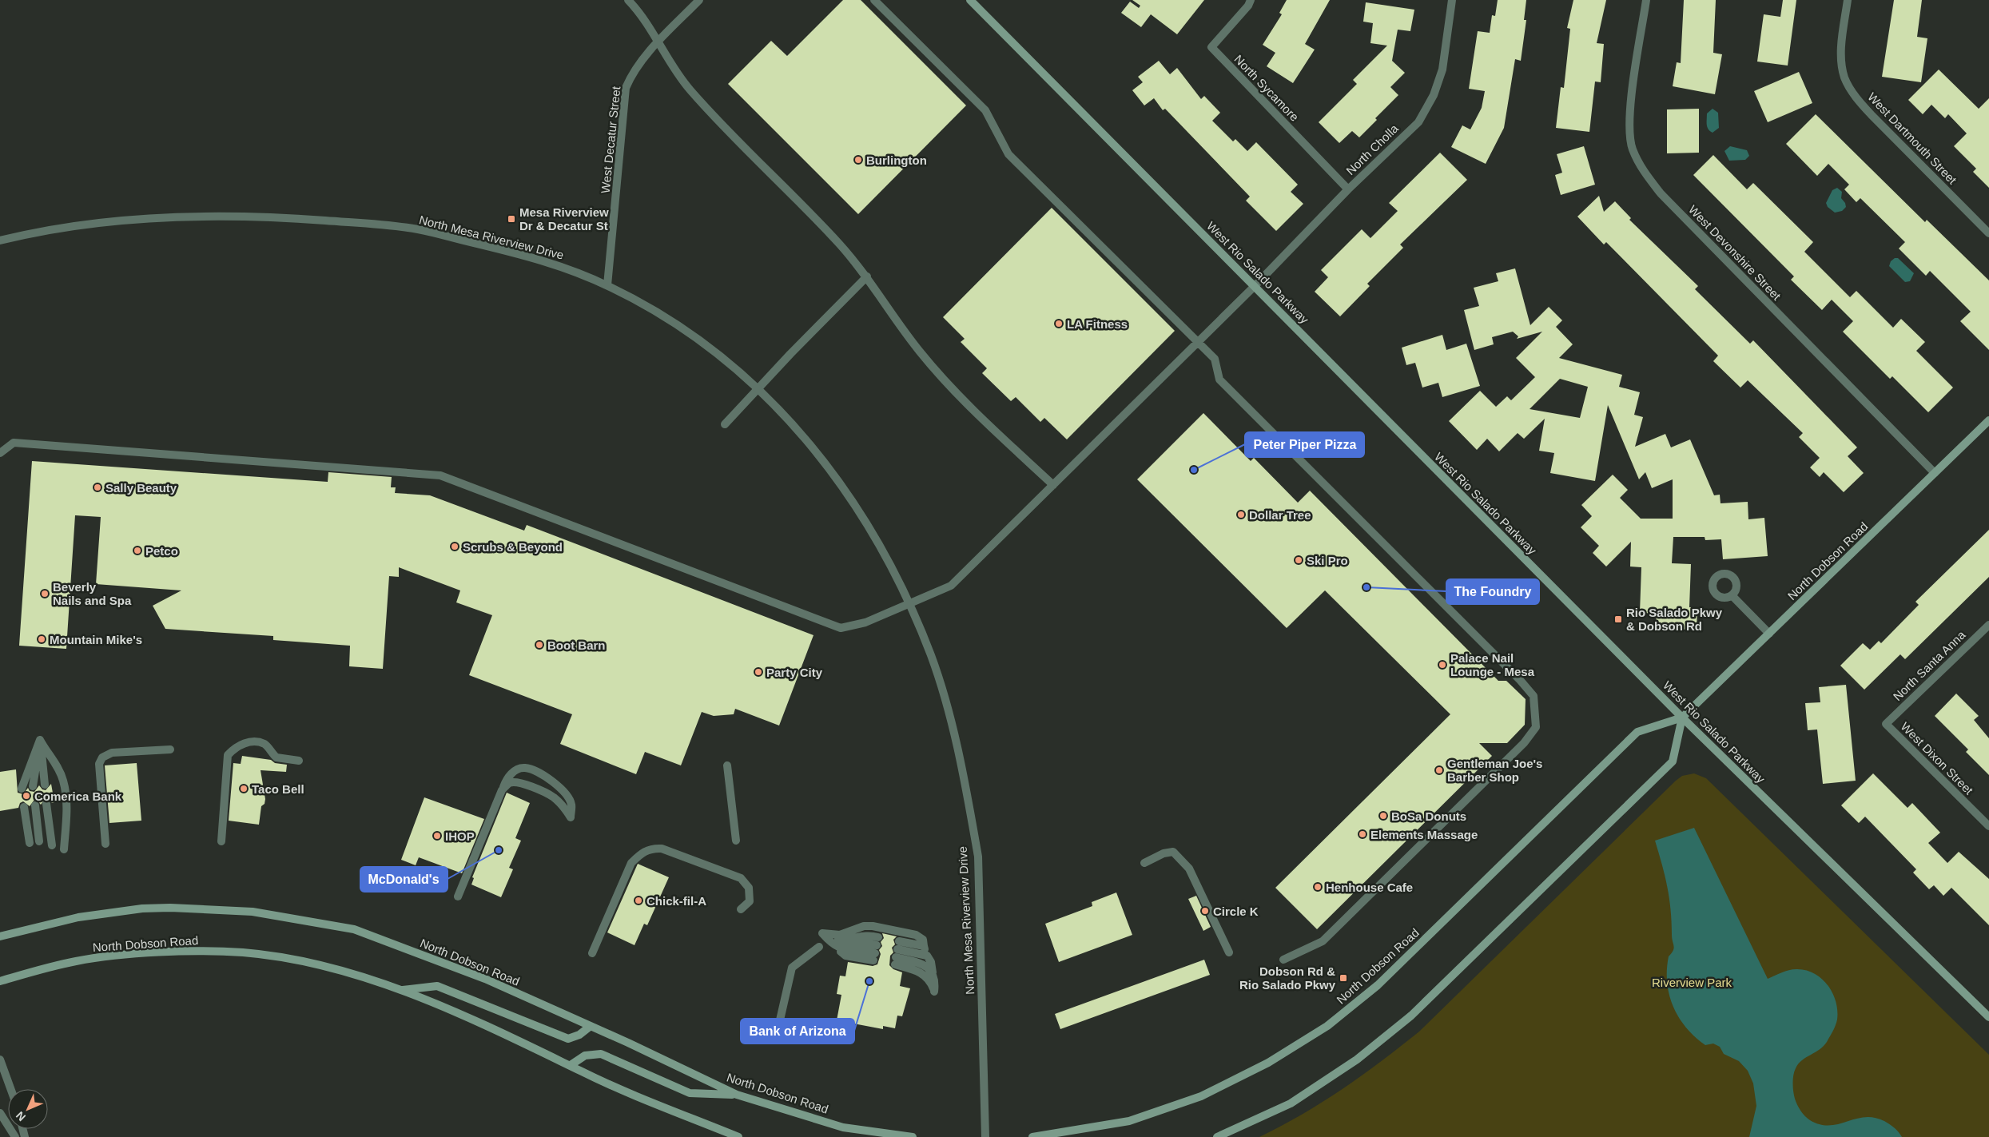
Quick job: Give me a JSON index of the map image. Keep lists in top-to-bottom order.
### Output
{
  "streets": {
    "main road": ["West Rio Salado Parkway", "North Dobson Road"],
    "street": [
      "North Sycamore",
      "West Dartmouth Street",
      "West Decatur Street",
      "North Cholla",
      "North Mesa Riverview Drive",
      "West Devonshire Street",
      "North Santa Anna",
      "West Dixon Street"
    ]
  },
  "crossings": [
    ["North Sycamore", "North Cholla"],
    ["West Decatur Street", "North Mesa Riverview Drive"],
    ["North Cholla", "North Mesa Riverview Drive"],
    ["North Cholla", "West Rio Salado Parkway"],
    ["West Devonshire Street", "North Dobson Road"],
    ["West Rio Salado Parkway", "North Dobson Road"],
    ["North Santa Anna", "West Dixon Street"]
  ],
  "parks": ["Riverview Park"],
  "places": {
    "other": [
      "Burlington",
      "LA Fitness",
      "Peter Piper Pizza",
      "Sally Beauty",
      "Dollar Tree",
      "Scrubs & Beyond",
      "Petco",
      "Ski Pro",
      "The Foundry",
      "Beverly Nails and Spa",
      "Mountain Mike's",
      "Boot Barn",
      "Palace Nail Lounge - Mesa",
      "Party City",
      "Gentleman Joe's Barber Shop",
      "Taco Bell",
      "Comerica Bank",
      "BoSa Donuts",
      "Elements Massage",
      "IHOP",
      "McDonald's",
      "Henhouse Cafe",
      "Chick-fil-A",
      "Circle K",
      "Bank of Arizona"
    ],
    "transit": ["Mesa Riverview Dr & Decatur St", "Rio Salado Pkwy & Dobson Rd", "Dobson Rd & Rio Salado Pkwy"]
  },
  "north": "bottom left"
}
